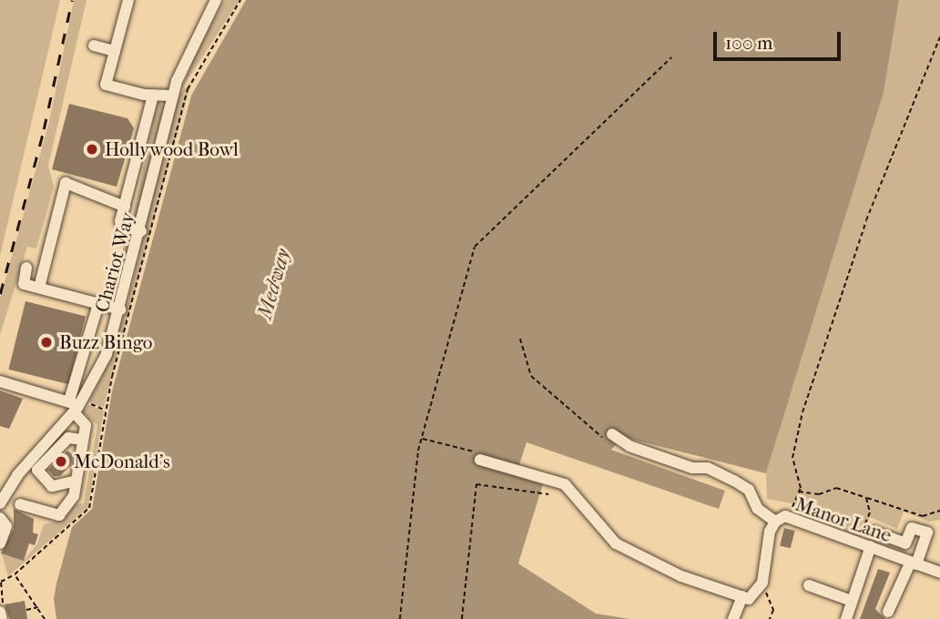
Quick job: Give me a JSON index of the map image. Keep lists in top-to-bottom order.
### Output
{
  "streets": {
    "street": ["Chariot Way", "Manor Lane"]
  },
  "water": ["Medway"],
  "places": ["Hollywood Bowl", "Buzz Bingo", "McDonald's"],
  "scale_bar": "100 m"
}
